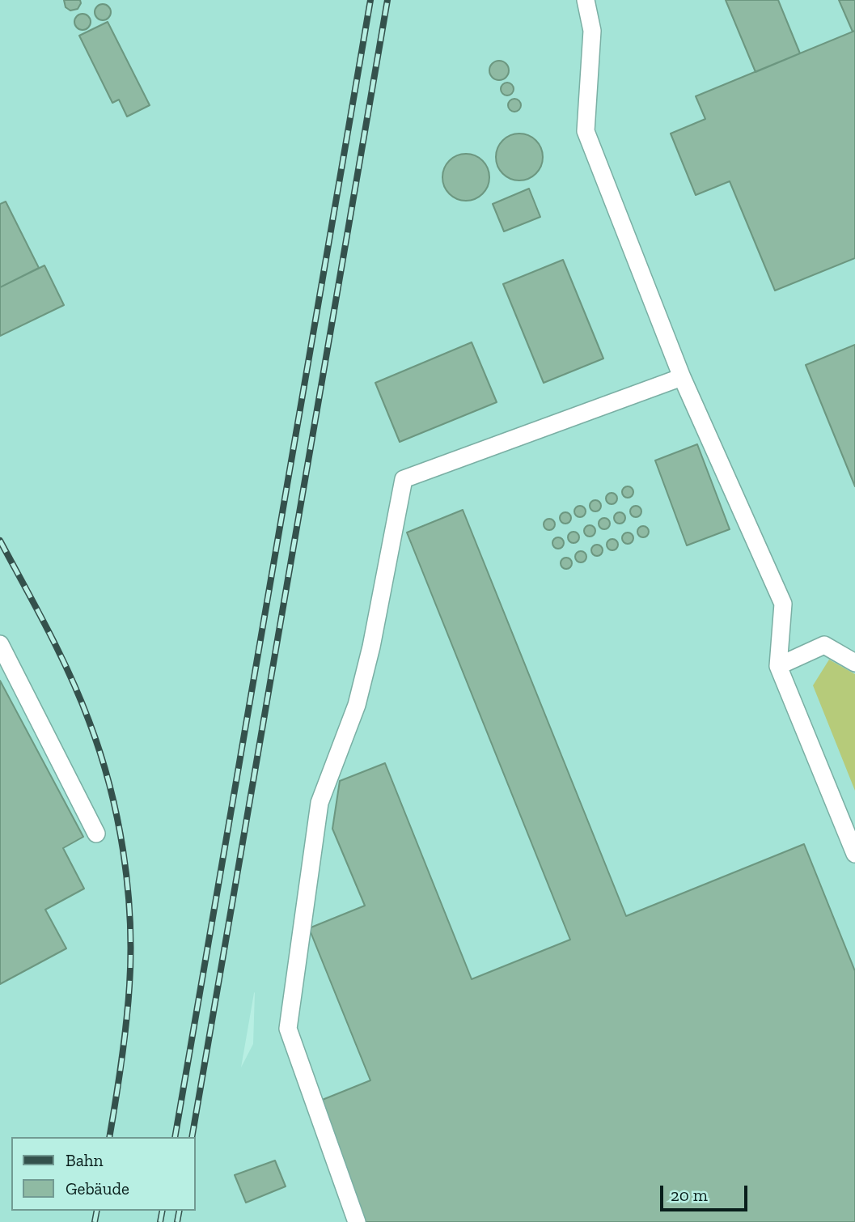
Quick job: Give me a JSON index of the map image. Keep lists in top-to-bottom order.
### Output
{
  "legend": ["Bahn", "Gebäude"],
  "scale_bar": "20 m"
}
